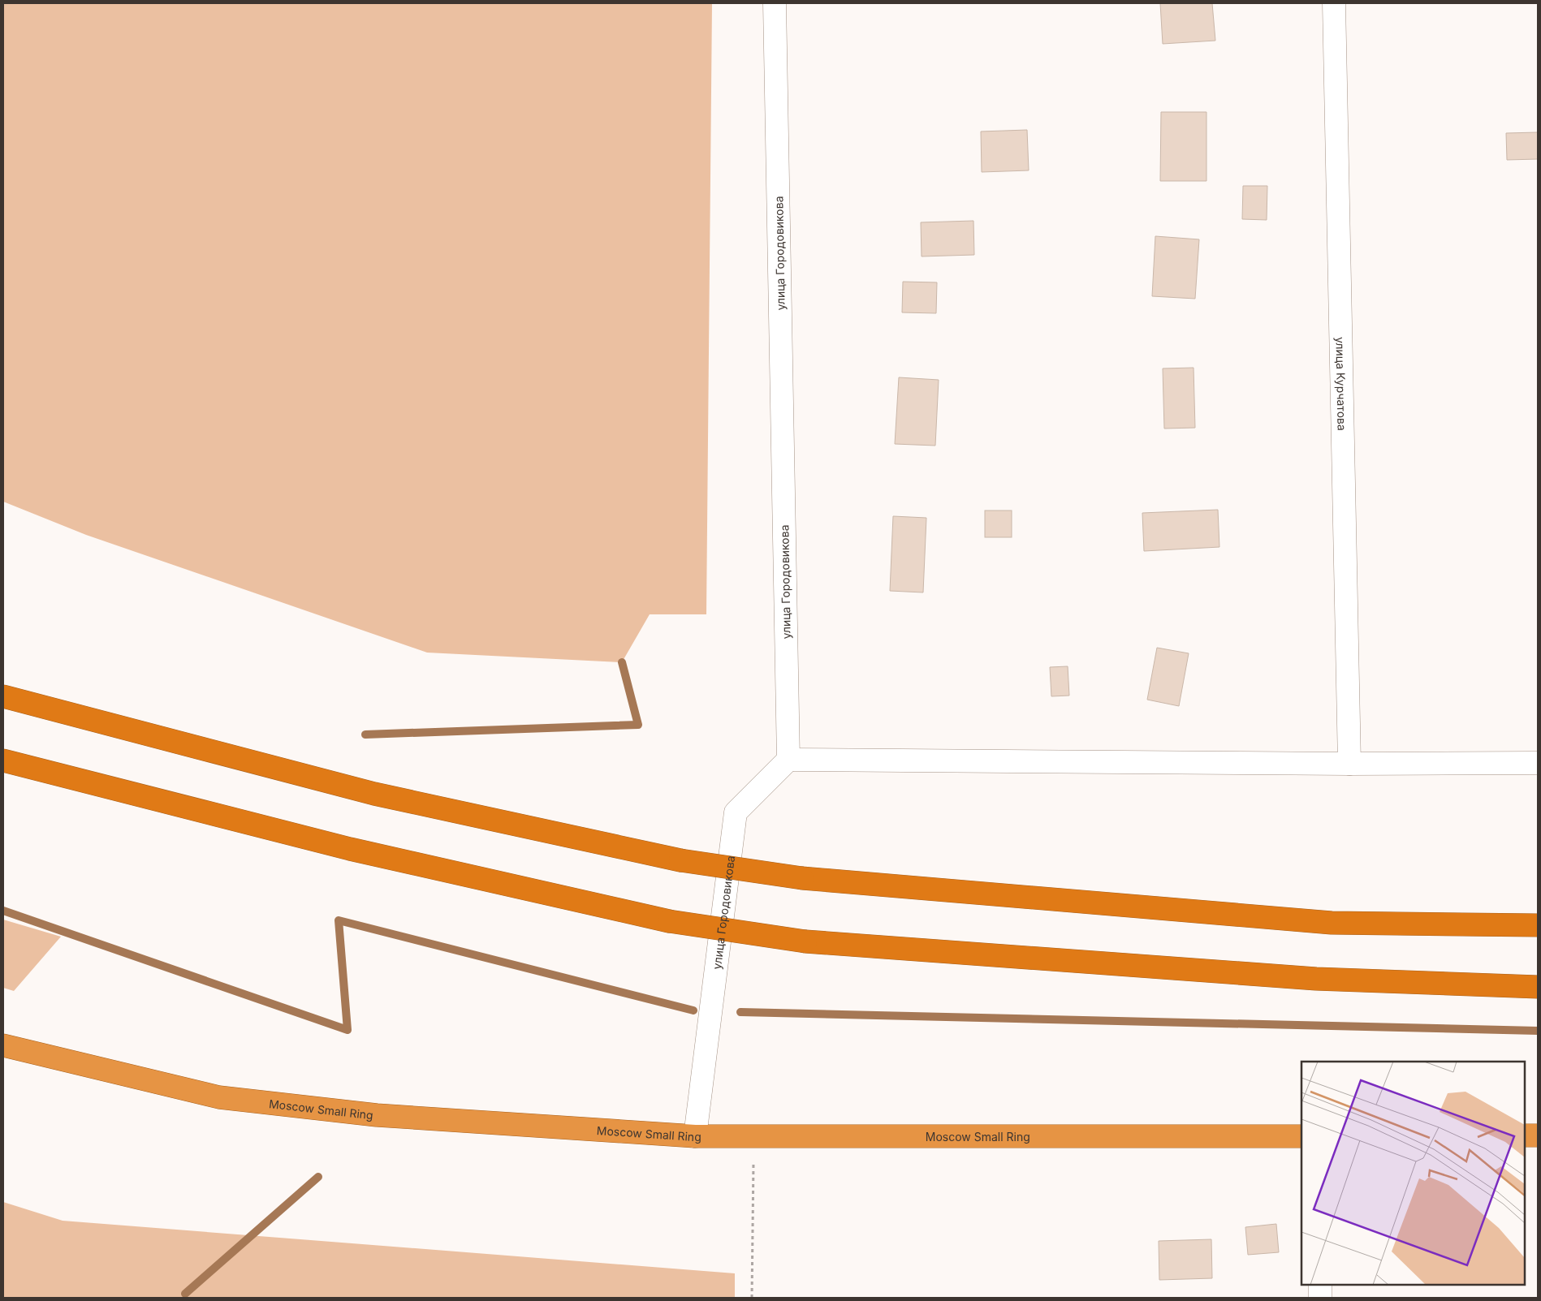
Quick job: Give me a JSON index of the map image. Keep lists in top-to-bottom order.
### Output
{
  "streets": {
    "highway": ["Moscow Small Ring"],
    "street": ["улица Городовикова", "улица Курчатова"]
  },
  "crossings": [
    ["улица Городовикова", "Moscow Small Ring"]
  ]
}
